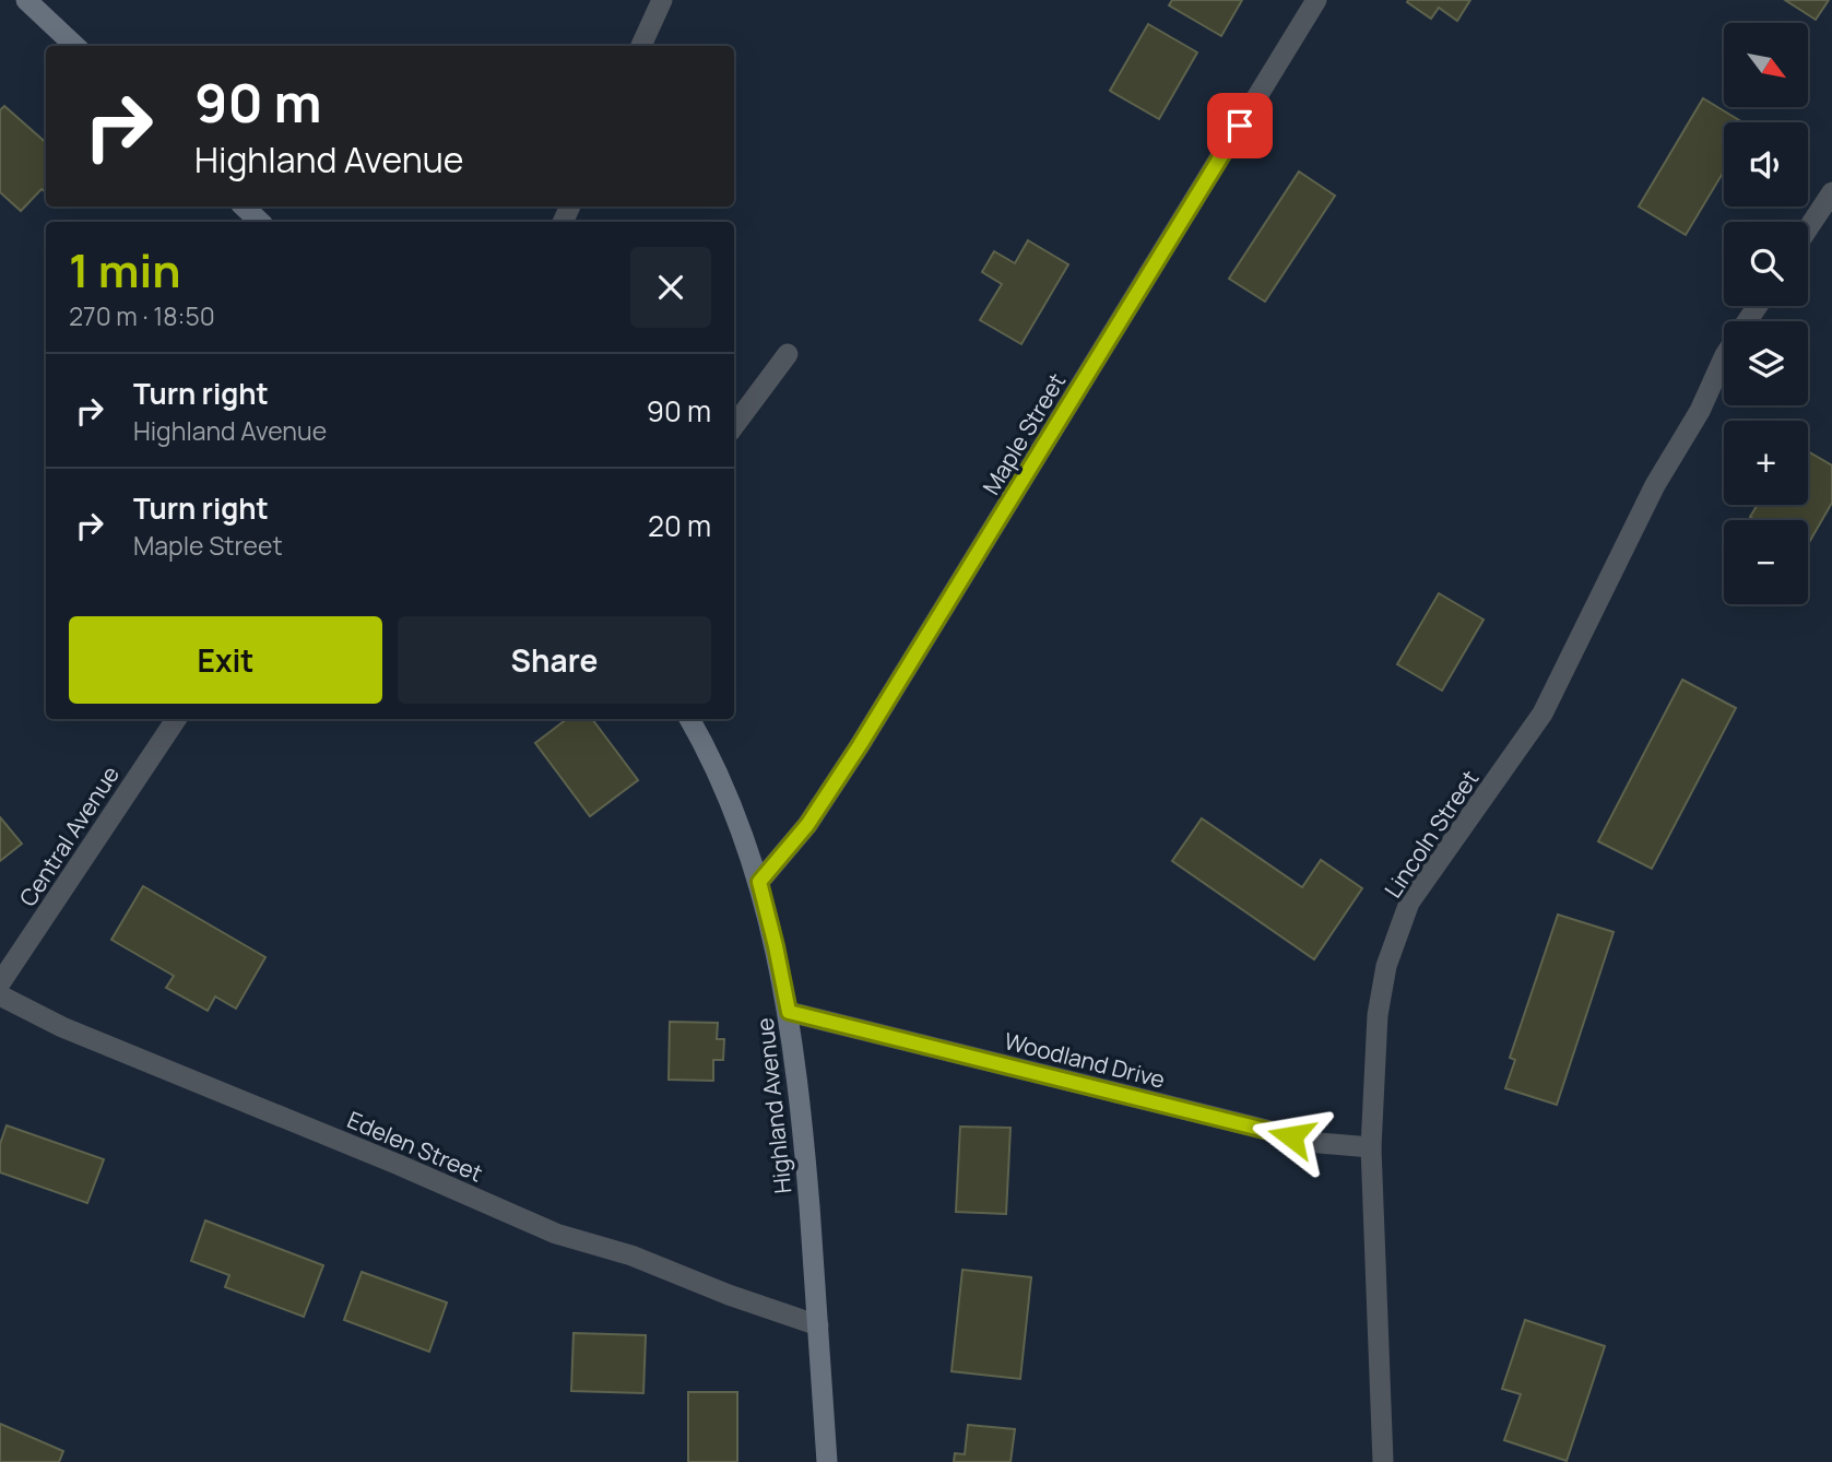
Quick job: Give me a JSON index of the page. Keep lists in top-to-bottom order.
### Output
{
  "streets": {
    "main road": ["Highland Avenue"],
    "street": [
      "Maple Street",
      "Lincoln Street",
      "Central Avenue",
      "Woodland Drive",
      "Edelen Street"
    ]
  },
  "crossings": [
    ["Maple Street", "Highland Avenue"],
    ["Lincoln Street", "Woodland Drive"],
    ["Woodland Drive", "Highland Avenue"],
    ["Highland Avenue", "Edelen Street"]
  ],
  "north": "bottom right",
  "page": {
    "map_buttons": ["+", "−"],
    "turn": ["90 m", "Highland Avenue"],
    "heading": ["1 min", "270 m · 18:50"],
    "list": [
      {
        "name": "Turn right",
        "note": "Highland Avenue",
        "value": "90 m"
      },
      {
        "name": "Turn right",
        "note": "Maple Street",
        "value": "20 m"
      }
    ],
    "buttons": ["Exit", "Share"]
  }
}
